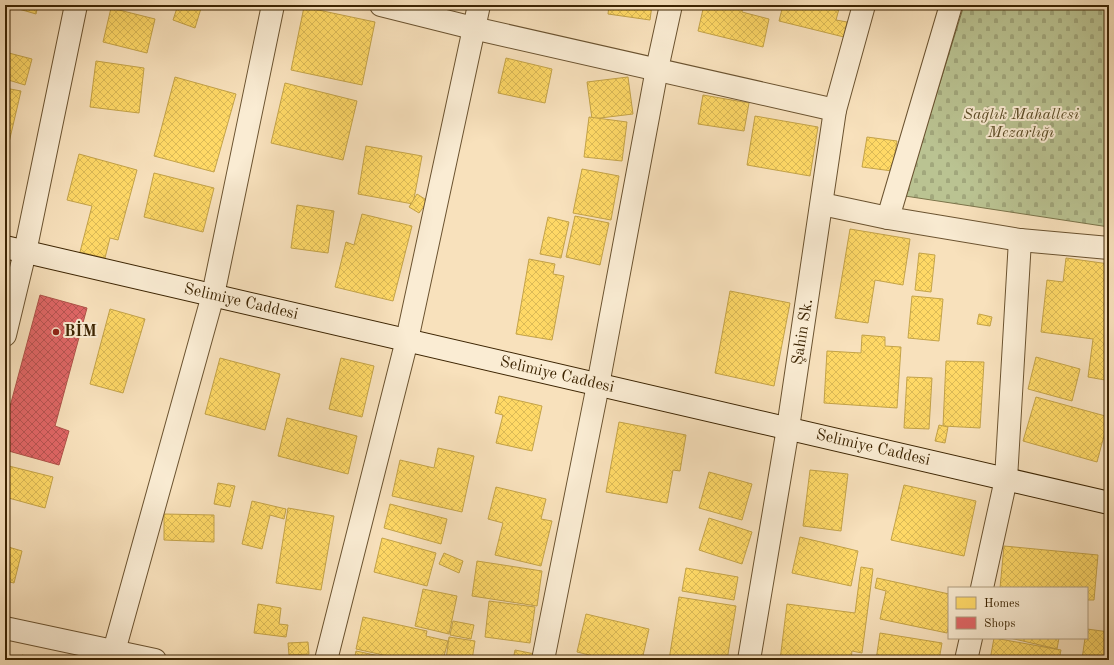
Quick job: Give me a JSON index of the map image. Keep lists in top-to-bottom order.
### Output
{
  "streets": {
    "street": ["Selimiye Caddesi", "Şahin Sk."]
  },
  "crossings": [
    ["Selimiye Caddesi", "Şahin Sk."]
  ],
  "parks": ["Sağlık Mahallesi Mezarlığı"],
  "places": ["BİM"],
  "legend": ["Homes", "Shops"]
}
